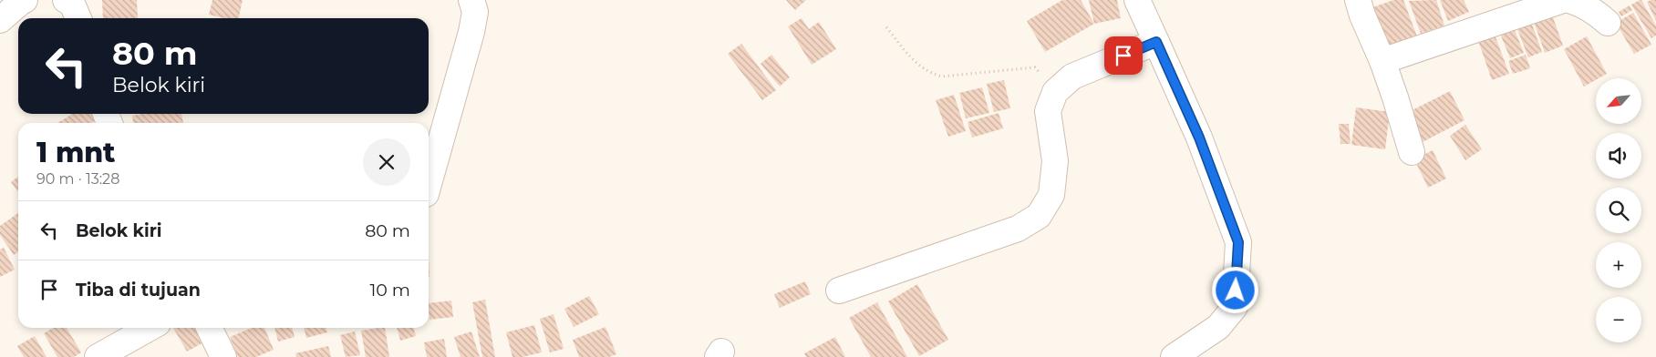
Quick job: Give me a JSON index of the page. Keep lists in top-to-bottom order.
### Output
{
  "north": "bottom left",
  "page": {
    "turn": ["80 m", "Belok kiri"],
    "map_buttons": ["+", "−"],
    "heading": ["1 mnt", "90 m · 13:28"],
    "list": [
      {
        "name": "Belok kiri",
        "value": "80 m"
      },
      {
        "name": "Tiba di tujuan",
        "value": "10 m"
      }
    ]
  }
}
